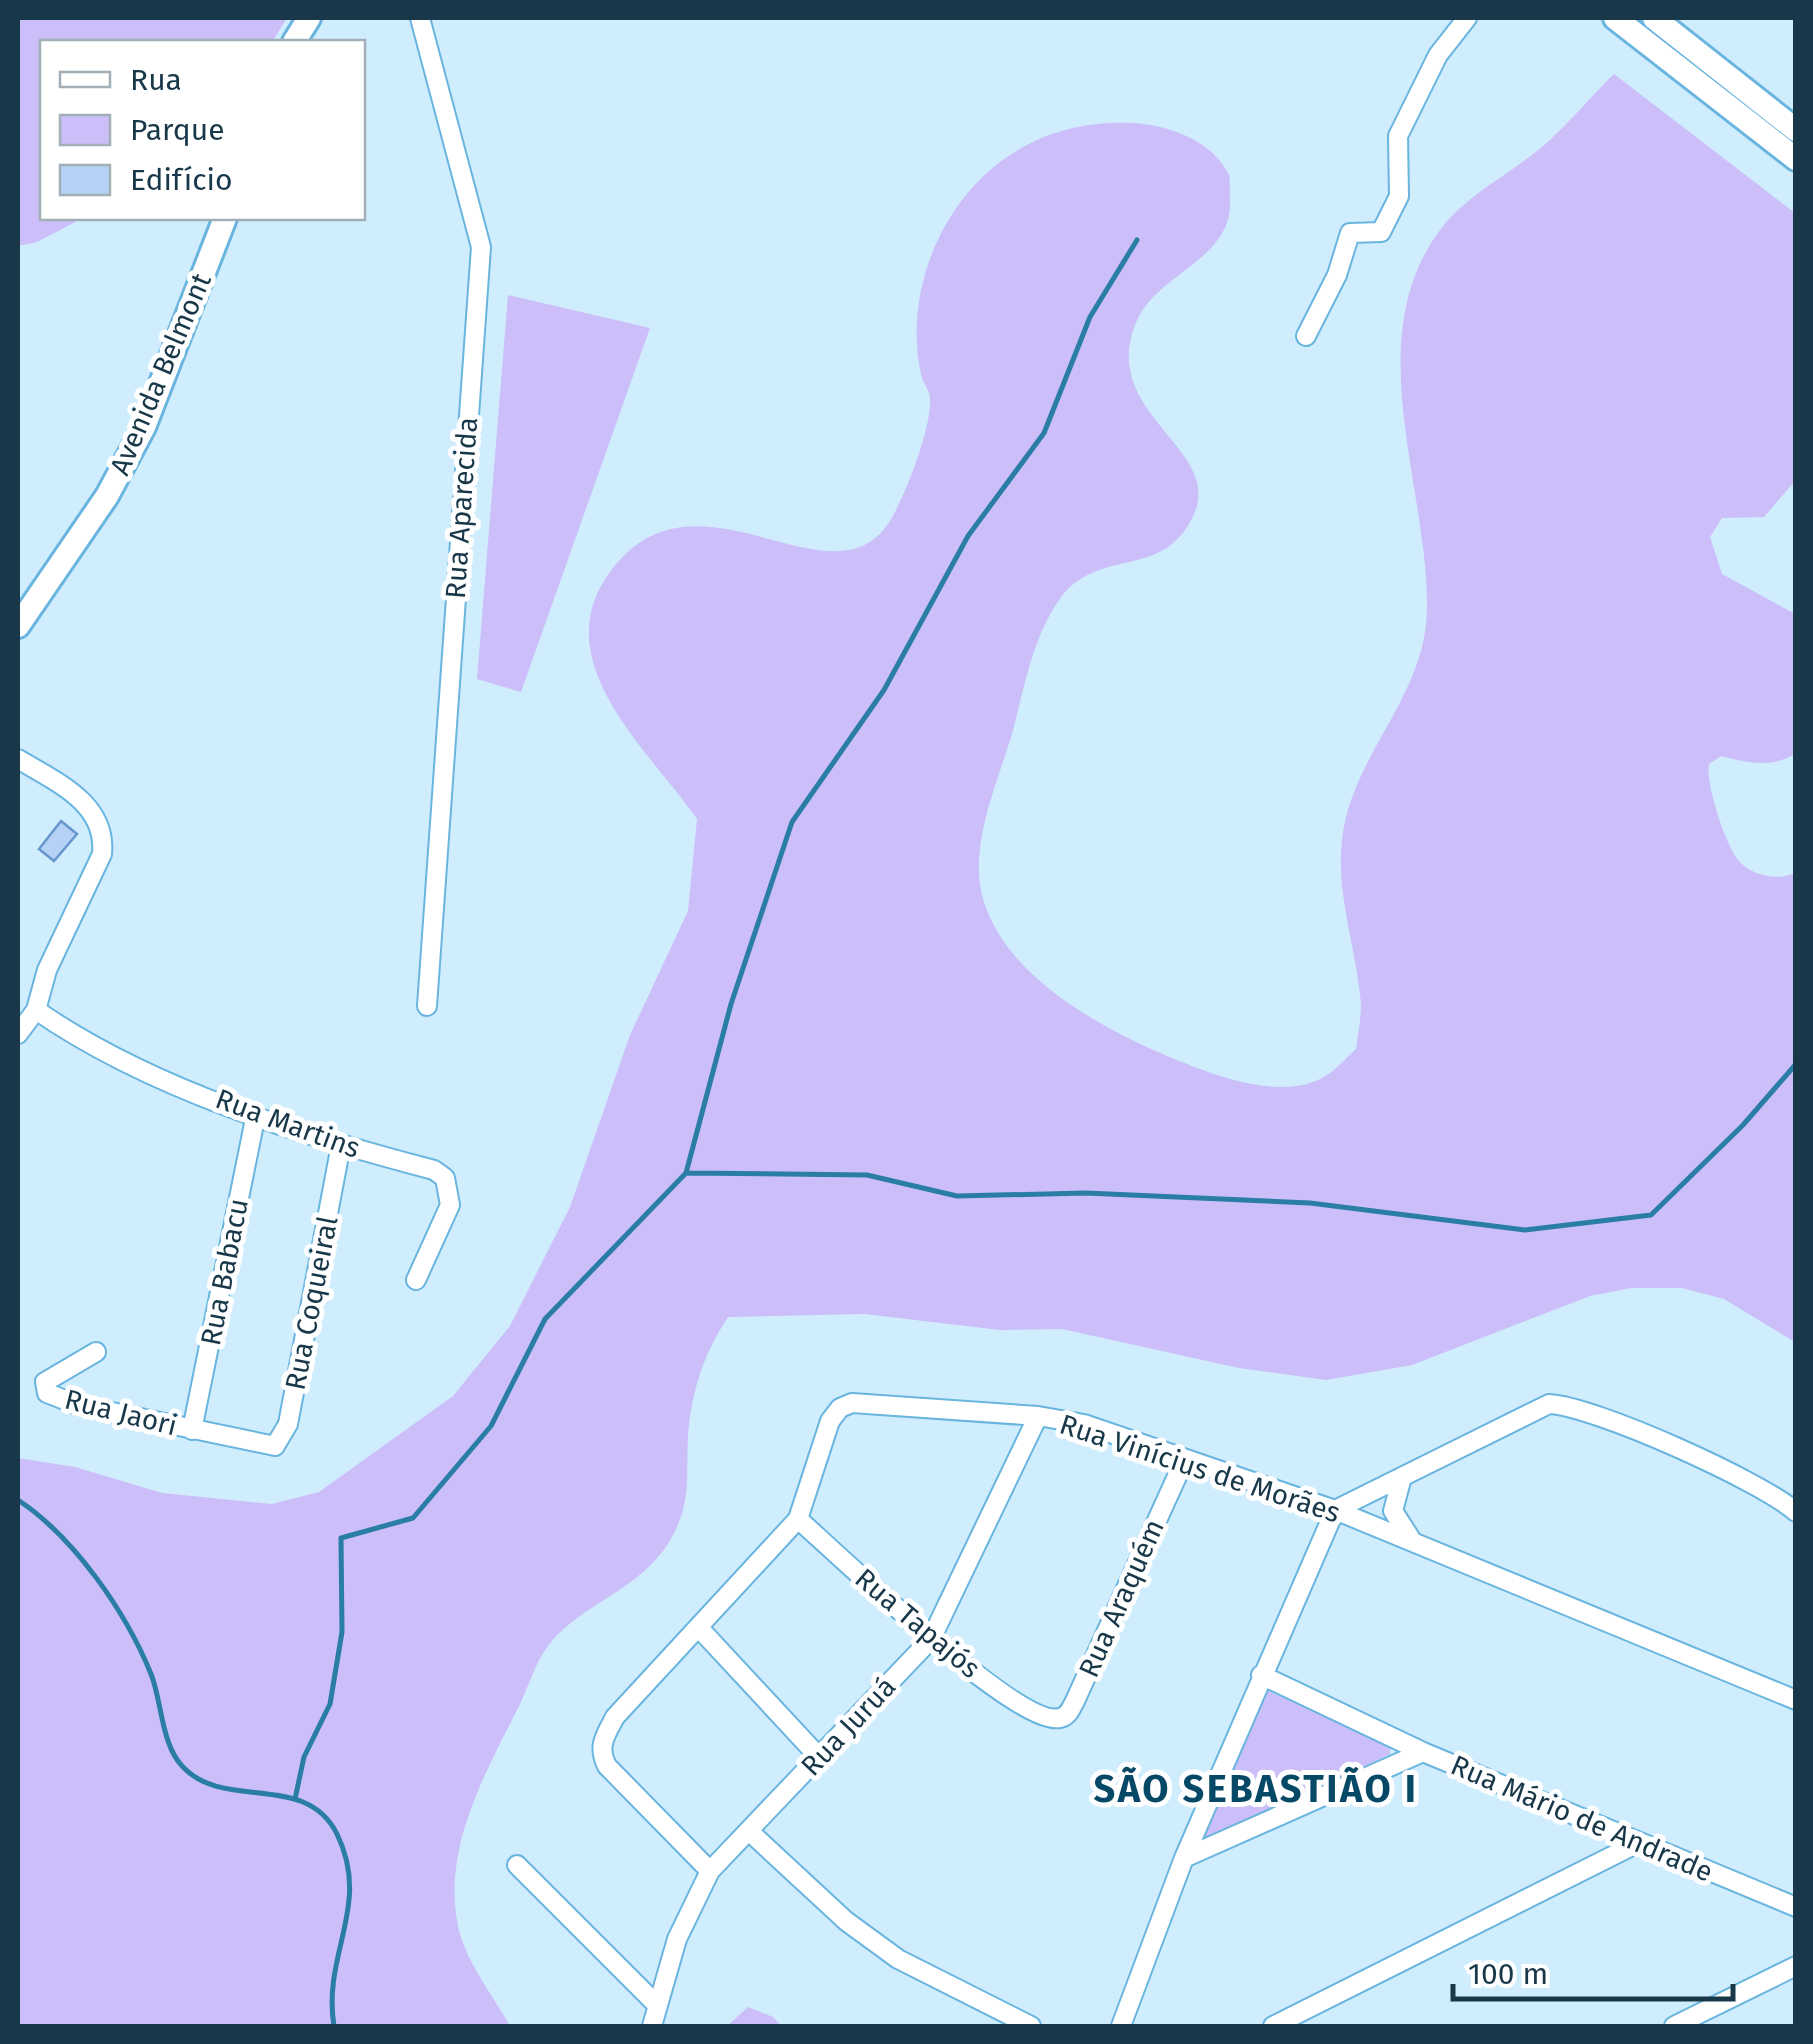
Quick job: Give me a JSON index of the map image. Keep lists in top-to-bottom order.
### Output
{
  "streets": {
    "street": [
      "Avenida Belmont",
      "Rua Aparecida",
      "Rua Martins",
      "Rua Babacu",
      "Rua Coqueiral",
      "Rua Jaori",
      "Rua Vinícius de Morães",
      "Rua Araquém",
      "Rua Tapajós",
      "Rua Juruá",
      "Rua Mário de Andrade"
    ]
  },
  "crossings": [
    ["Rua Martins", "Rua Babacu"],
    ["Rua Martins", "Rua Coqueiral"],
    ["Rua Babacu", "Rua Jaori"],
    ["Rua Coqueiral", "Rua Jaori"],
    ["Rua Vinícius de Morães", "Rua Araquém"],
    ["Rua Vinícius de Morães", "Rua Tapajós"],
    ["Rua Vinícius de Morães", "Rua Juruá"],
    ["Rua Araquém", "Rua Tapajós"],
    ["Rua Tapajós", "Rua Juruá"]
  ],
  "districts": ["SÃO SEBASTIÃO I"],
  "legend": ["Rua", "Parque", "Edifício"],
  "scale_bar": "100 m"
}
